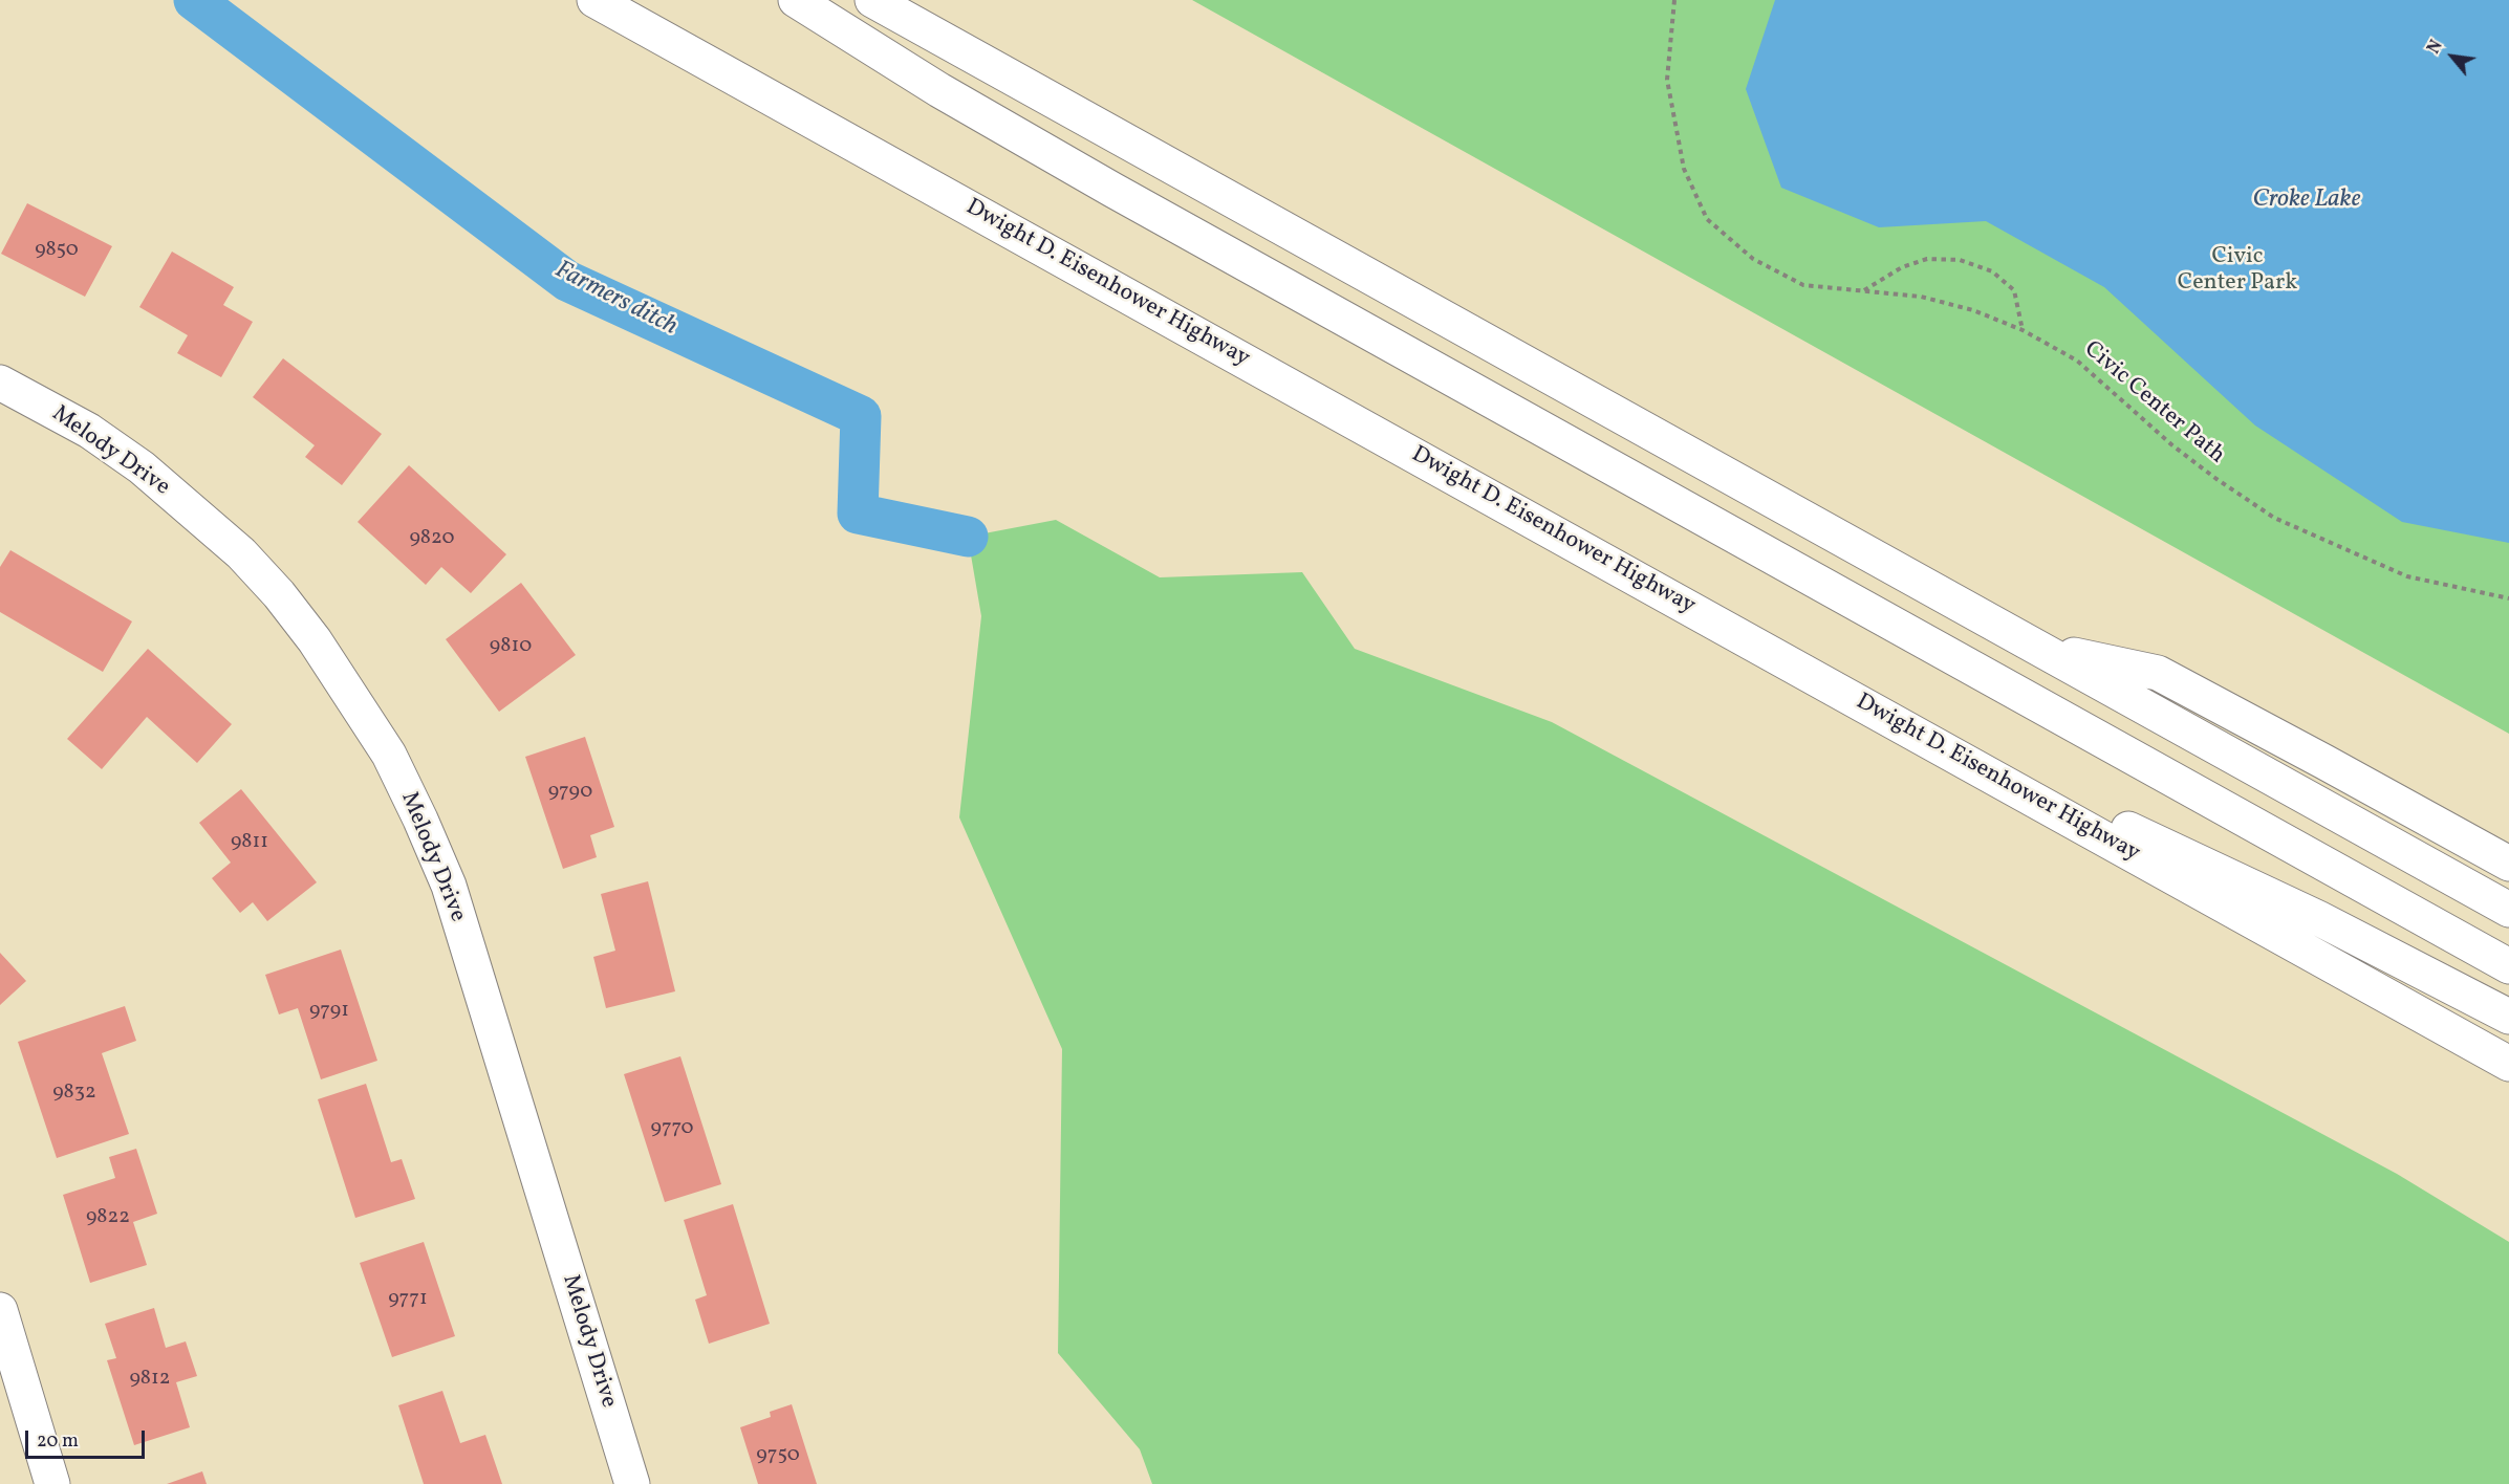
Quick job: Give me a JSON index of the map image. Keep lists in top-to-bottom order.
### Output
{
  "streets": {
    "main road": ["Dwight D. Eisenhower Highway", "Melody Drive"],
    "path": ["Civic Center Path"]
  },
  "water": ["Croke Lake", "Farmers ditch"],
  "parks": ["Civic Center Park"],
  "house_numbers": [
    "9850",
    "9820",
    "9810",
    "9790",
    "9811",
    "9791",
    "9832",
    "9770",
    "9822",
    "9771",
    "9812",
    "9750"
  ],
  "scale_bar": "20 m",
  "north": "top left"
}
